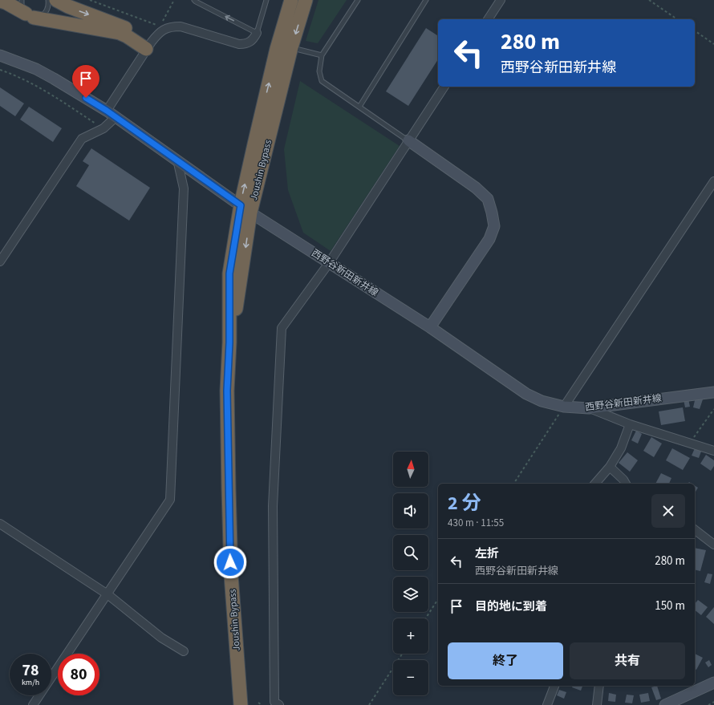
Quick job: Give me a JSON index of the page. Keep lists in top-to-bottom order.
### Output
{
  "streets": {
    "highway": ["Joushin Bypass"],
    "main road": ["西野谷新田新井線"]
  },
  "crossings": [
    ["Joushin Bypass", "西野谷新田新井線"]
  ],
  "north": "top",
  "page": {
    "turn": ["280 m", "西野谷新田新井線"],
    "map_buttons": ["+", "−"],
    "heading": ["2 分", "430 m · 11:55"],
    "list": [
      {
        "name": "左折",
        "note": "西野谷新田新井線",
        "value": "280 m"
      },
      {
        "name": "目的地に到着",
        "value": "150 m"
      }
    ],
    "buttons": ["終了", "共有"],
    "speed": "78 km/h",
    "limit": "80"
  }
}
